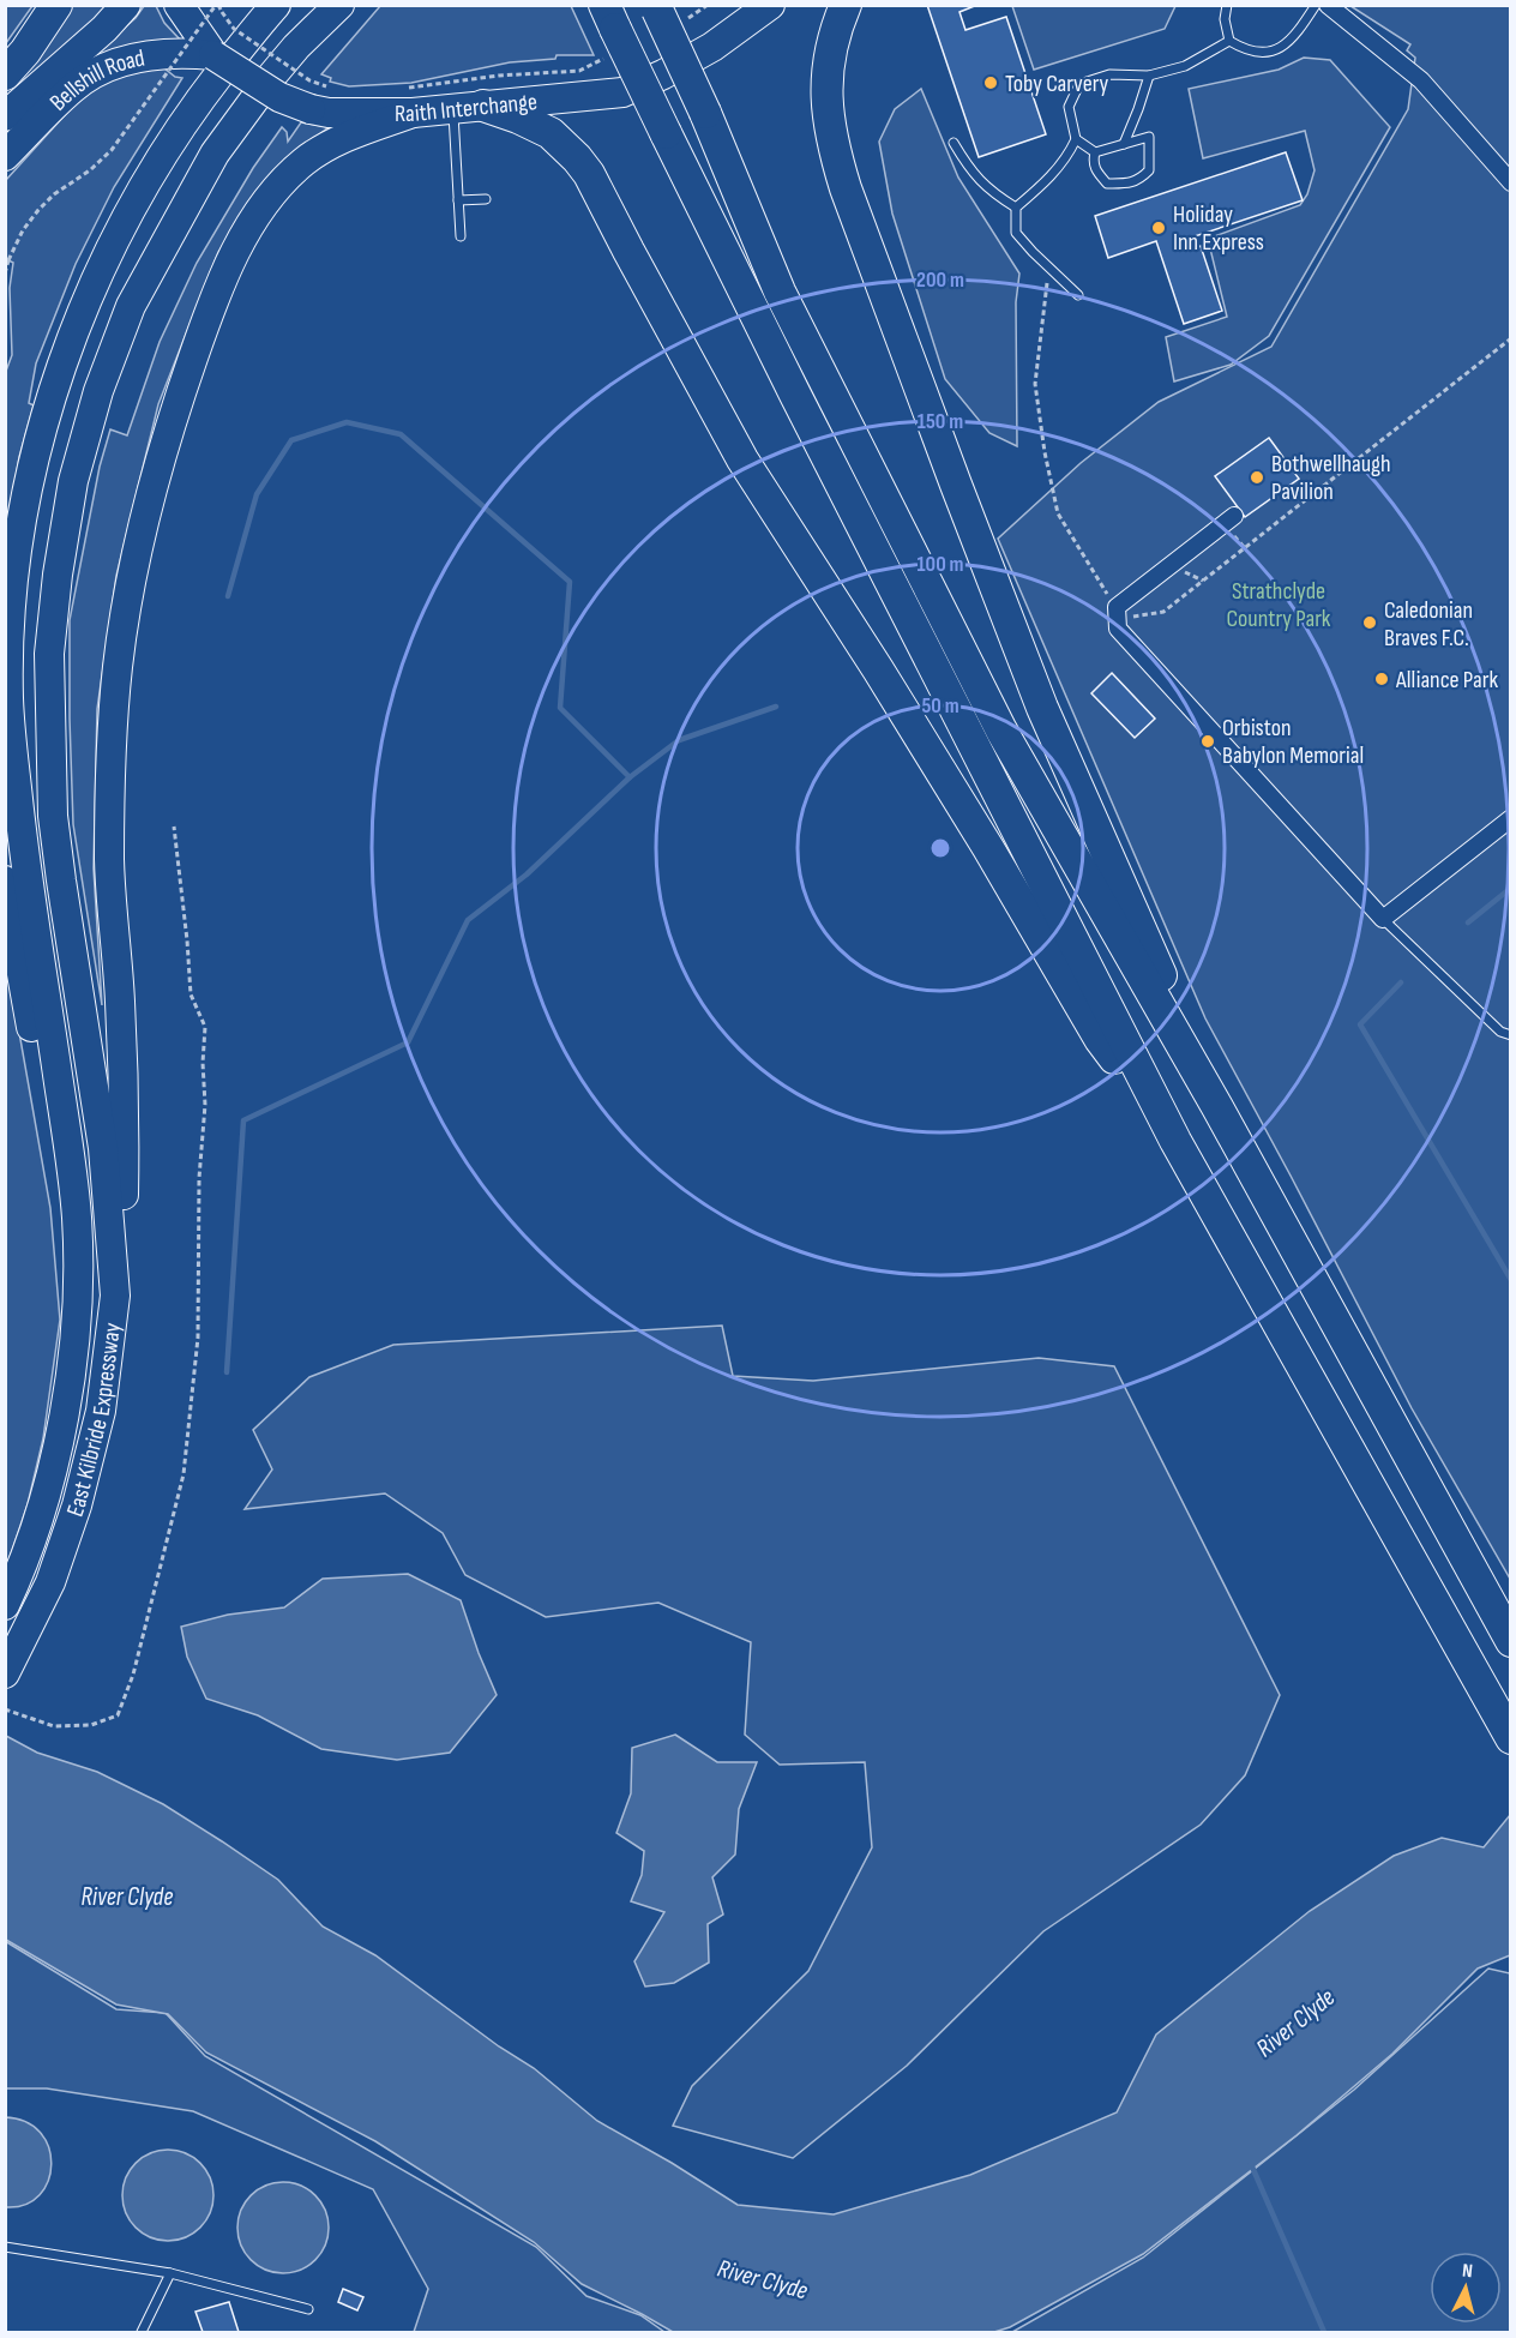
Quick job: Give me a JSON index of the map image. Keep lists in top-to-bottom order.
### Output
{
  "streets": {
    "highway": ["Bellshill Road", "Raith Interchange", "East Kilbride Expressway"]
  },
  "crossings": [
    ["Bellshill Road", "Raith Interchange"]
  ],
  "water": ["River Clyde"],
  "parks": ["Strathclyde Country Park"],
  "places": [
    "Toby Carvery",
    "Holiday Inn Express",
    "Bothwellhaugh Pavilion",
    "Caledonian Braves F.C.",
    "Alliance Park",
    "Orbiston Babylon Memorial"
  ],
  "north": "top",
  "rings": [
    "200 m",
    "150 m",
    "100 m",
    "50 m"
  ]
}
